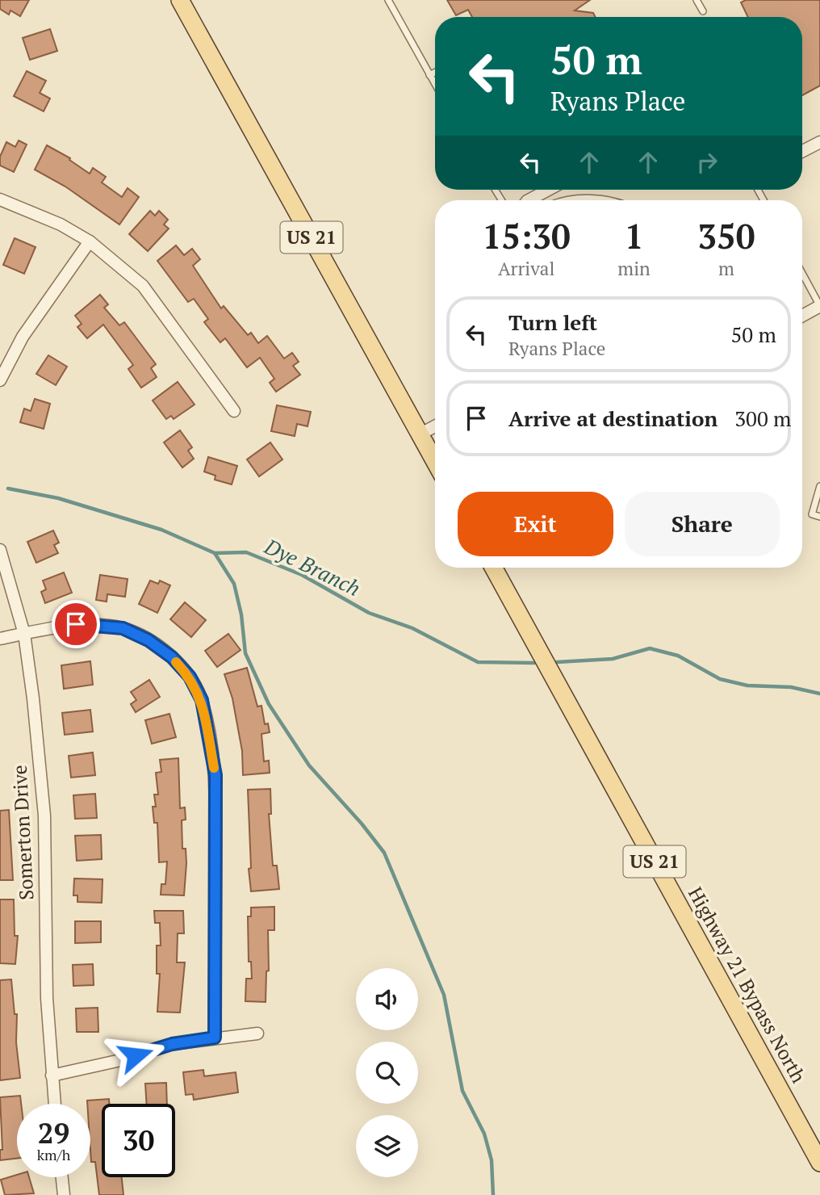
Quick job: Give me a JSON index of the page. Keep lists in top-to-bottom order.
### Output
{
  "streets": {
    "main road": ["US 21", "Highway 21 Bypass North"],
    "street": ["Somerton Drive"]
  },
  "water": ["Dye Branch"],
  "page": {
    "turn": ["50 m", "Ryans Place"],
    "eta": [
      "15:30",
      "Arrival",
      "1",
      "min",
      "350",
      "m"
    ],
    "list": [
      {
        "name": "Turn left",
        "note": "Ryans Place",
        "value": "50 m"
      },
      {
        "name": "Arrive at destination",
        "value": "300 m"
      }
    ],
    "buttons": ["Exit", "Share"],
    "speed": "29 km/h",
    "limit": "30"
  }
}
